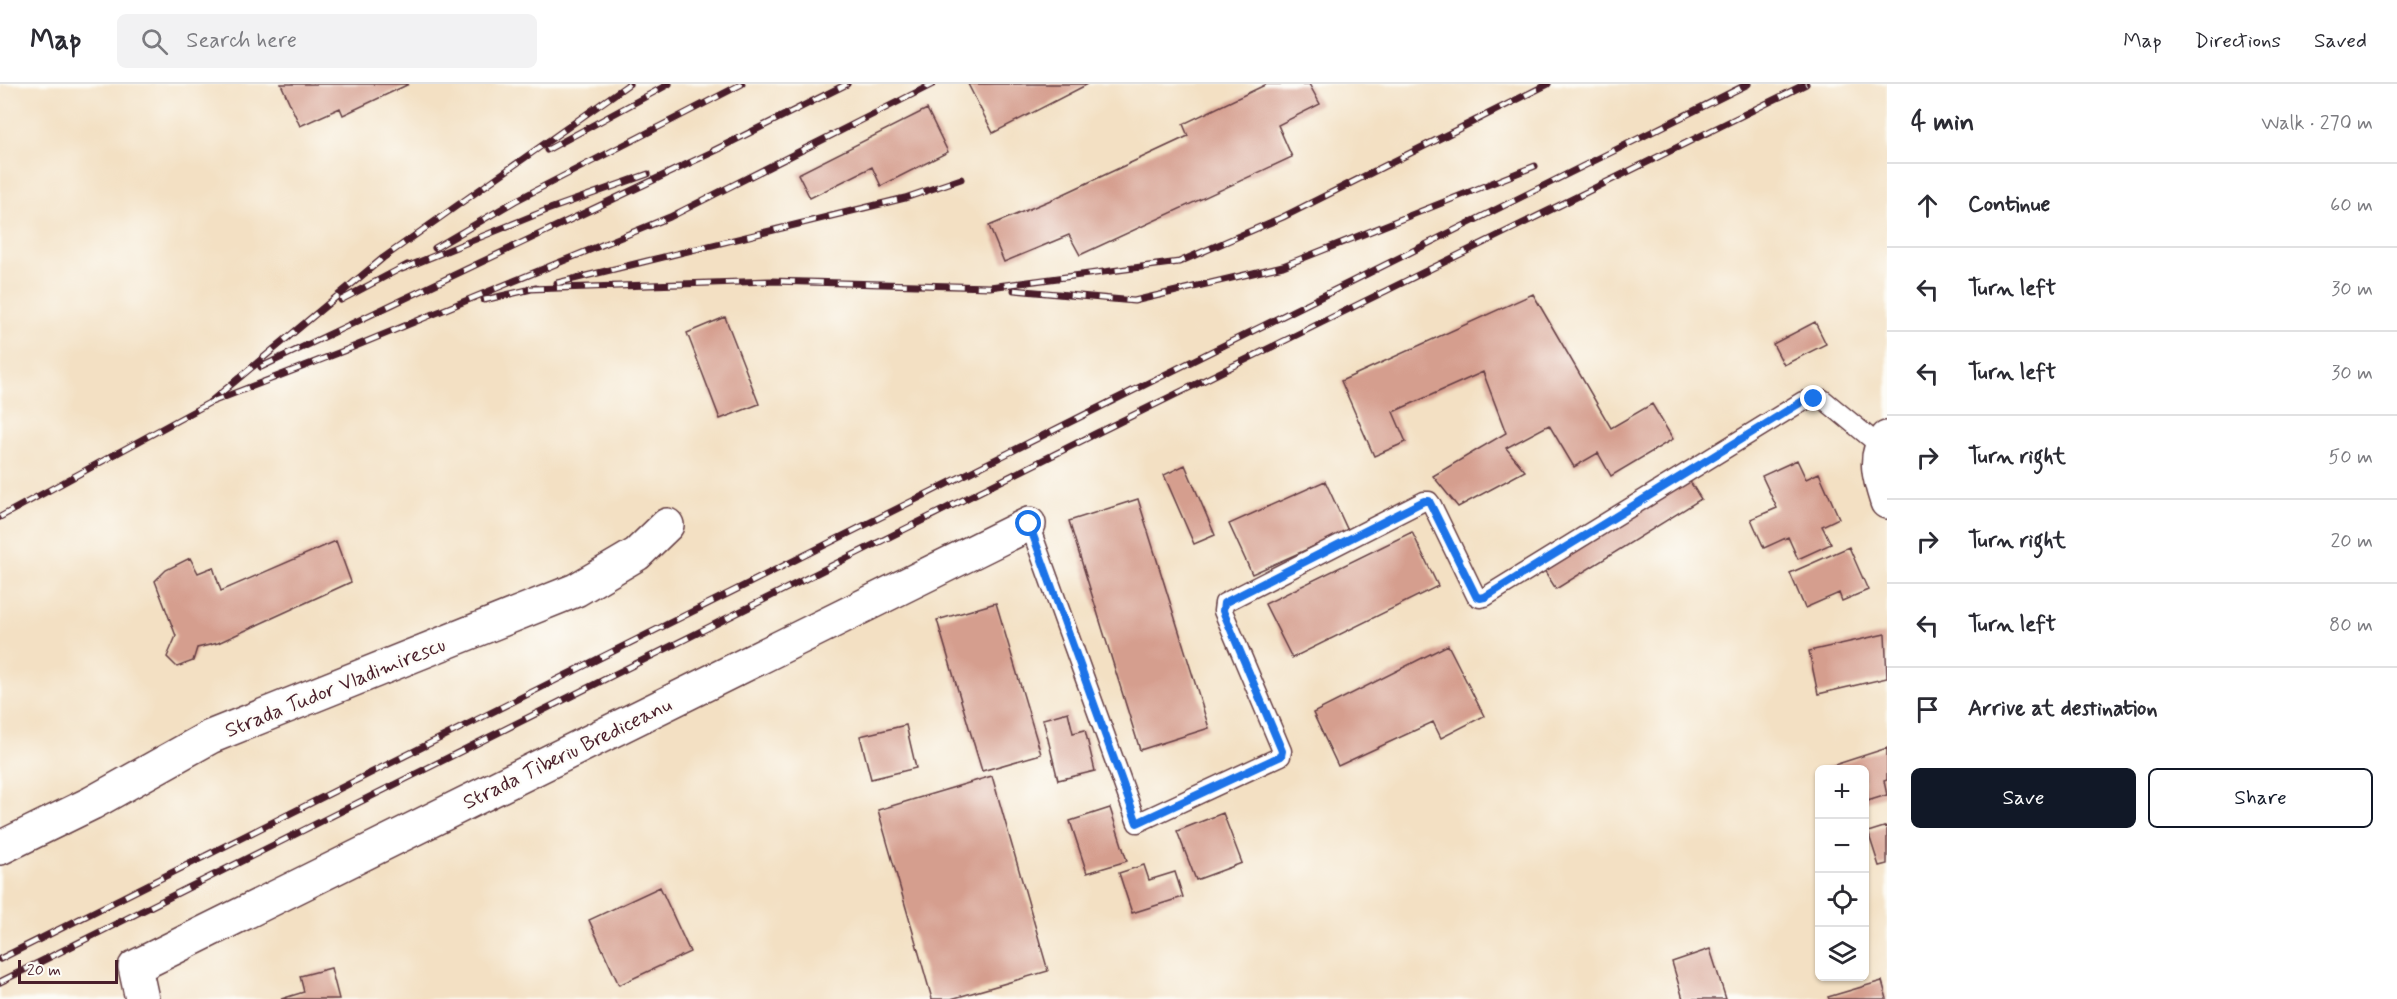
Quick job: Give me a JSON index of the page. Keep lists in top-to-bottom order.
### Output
{
  "streets": {
    "street": ["Strada Tudor Vladimirescu", "Strada Tiberiu Brediceanu"]
  },
  "scale_bar": "20 m",
  "page": {
    "header": "Map",
    "search": "Search here",
    "nav": ["Map", "Directions", "Saved"],
    "heading": ["4 min", "Walk · 270 m"],
    "list": [
      ["Continue", "60 m"],
      ["Turn left", "30 m"],
      ["Turn left", "30 m"],
      ["Turn right", "50 m"],
      ["Turn right", "20 m"],
      ["Turn left", "80 m"],
      "Arrive at destination"
    ],
    "buttons": ["Save", "Share"],
    "map_buttons": ["+", "−"],
    "scale": "20 m"
  }
}
